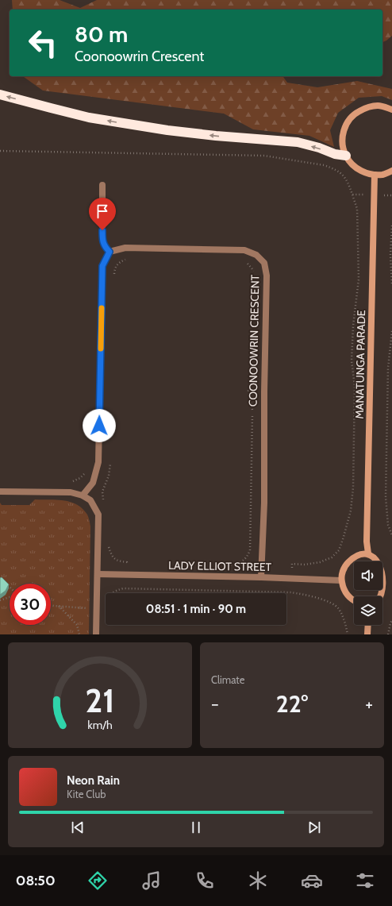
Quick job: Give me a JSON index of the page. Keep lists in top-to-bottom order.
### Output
{
  "streets": {
    "street": ["COONOOWRIN CRESCENT", "MANATUNGA PARADE", "LADY ELLIOT STREET"]
  },
  "crossings": [
    ["COONOOWRIN CRESCENT", "LADY ELLIOT STREET"]
  ],
  "page": {
    "turn": ["80 m", "Coonoowrin Crescent"],
    "limit": "30",
    "trip": "08:51 · 1 min · 90 m",
    "tile": "Climate",
    "heat": ["−", "22°", "+"],
    "song": ["Neon Rain", "Kite Club"],
    "tabs": "08:50",
    "gauge": ["21", "km/h"]
  }
}
